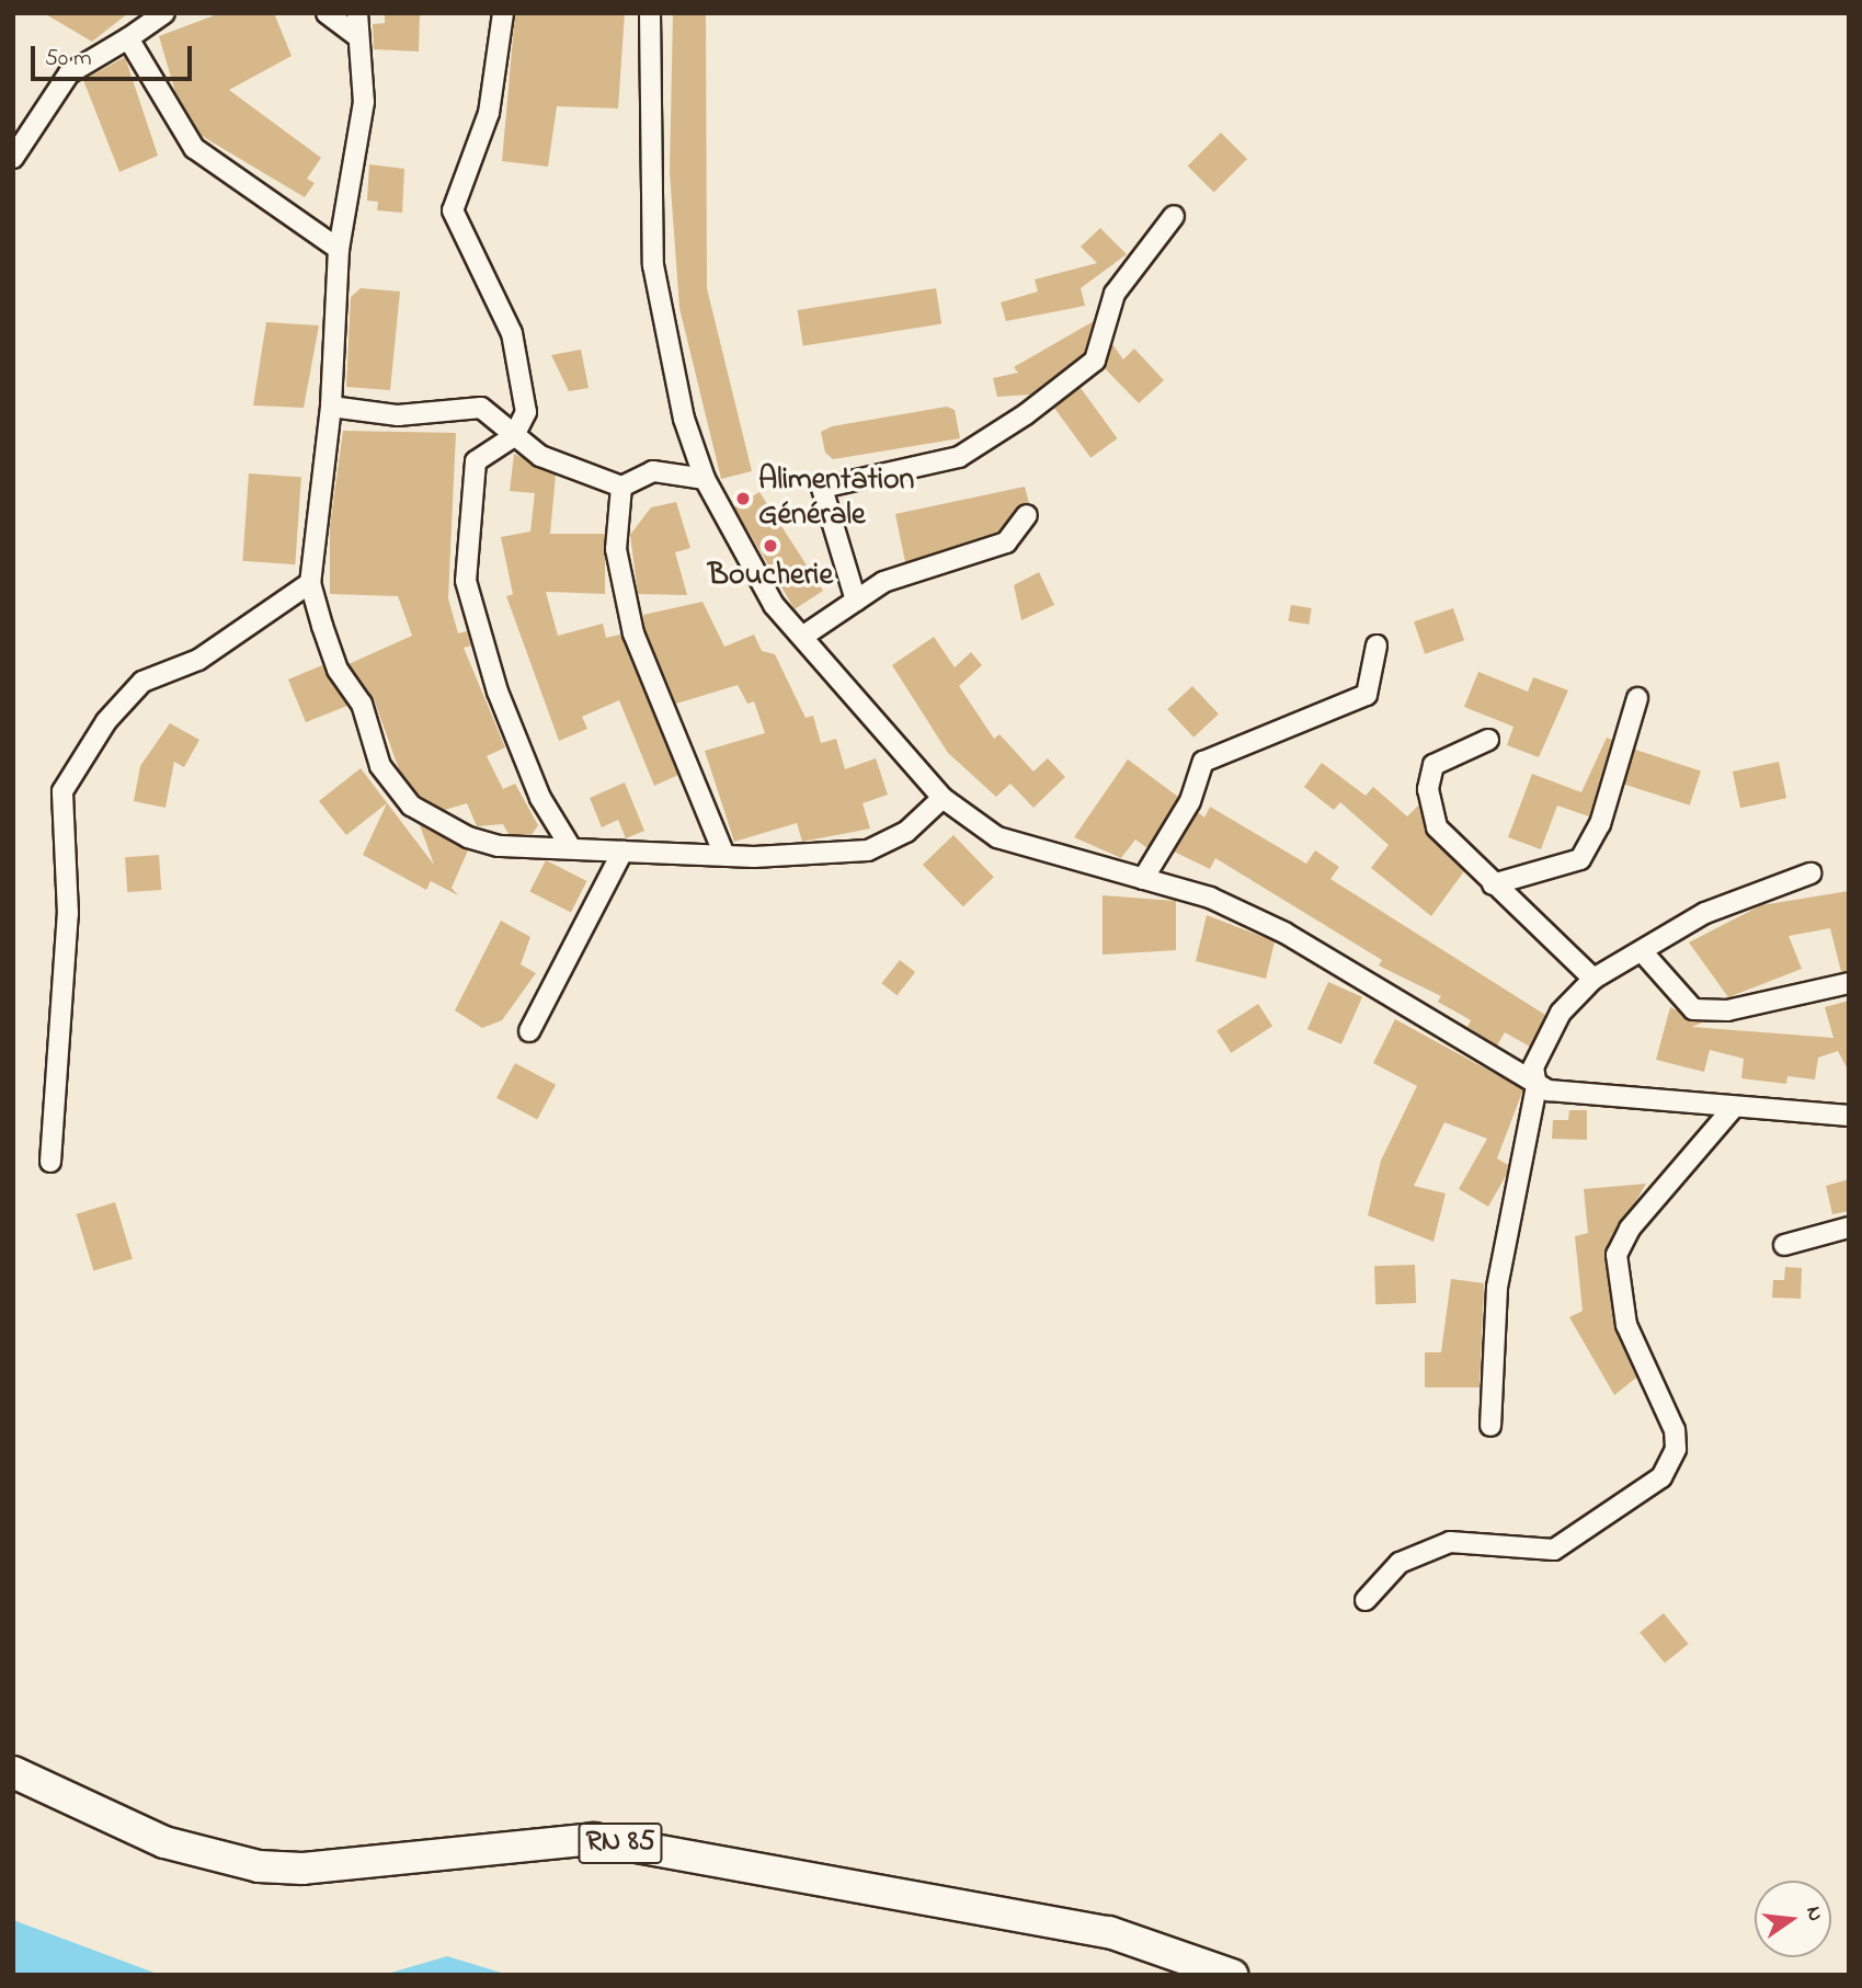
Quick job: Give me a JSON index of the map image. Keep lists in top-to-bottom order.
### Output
{
  "streets": {
    "main road": ["RN 85"]
  },
  "places": ["Alimentation Générale", "Boucherie"],
  "scale_bar": "50 m",
  "north": "right"
}
